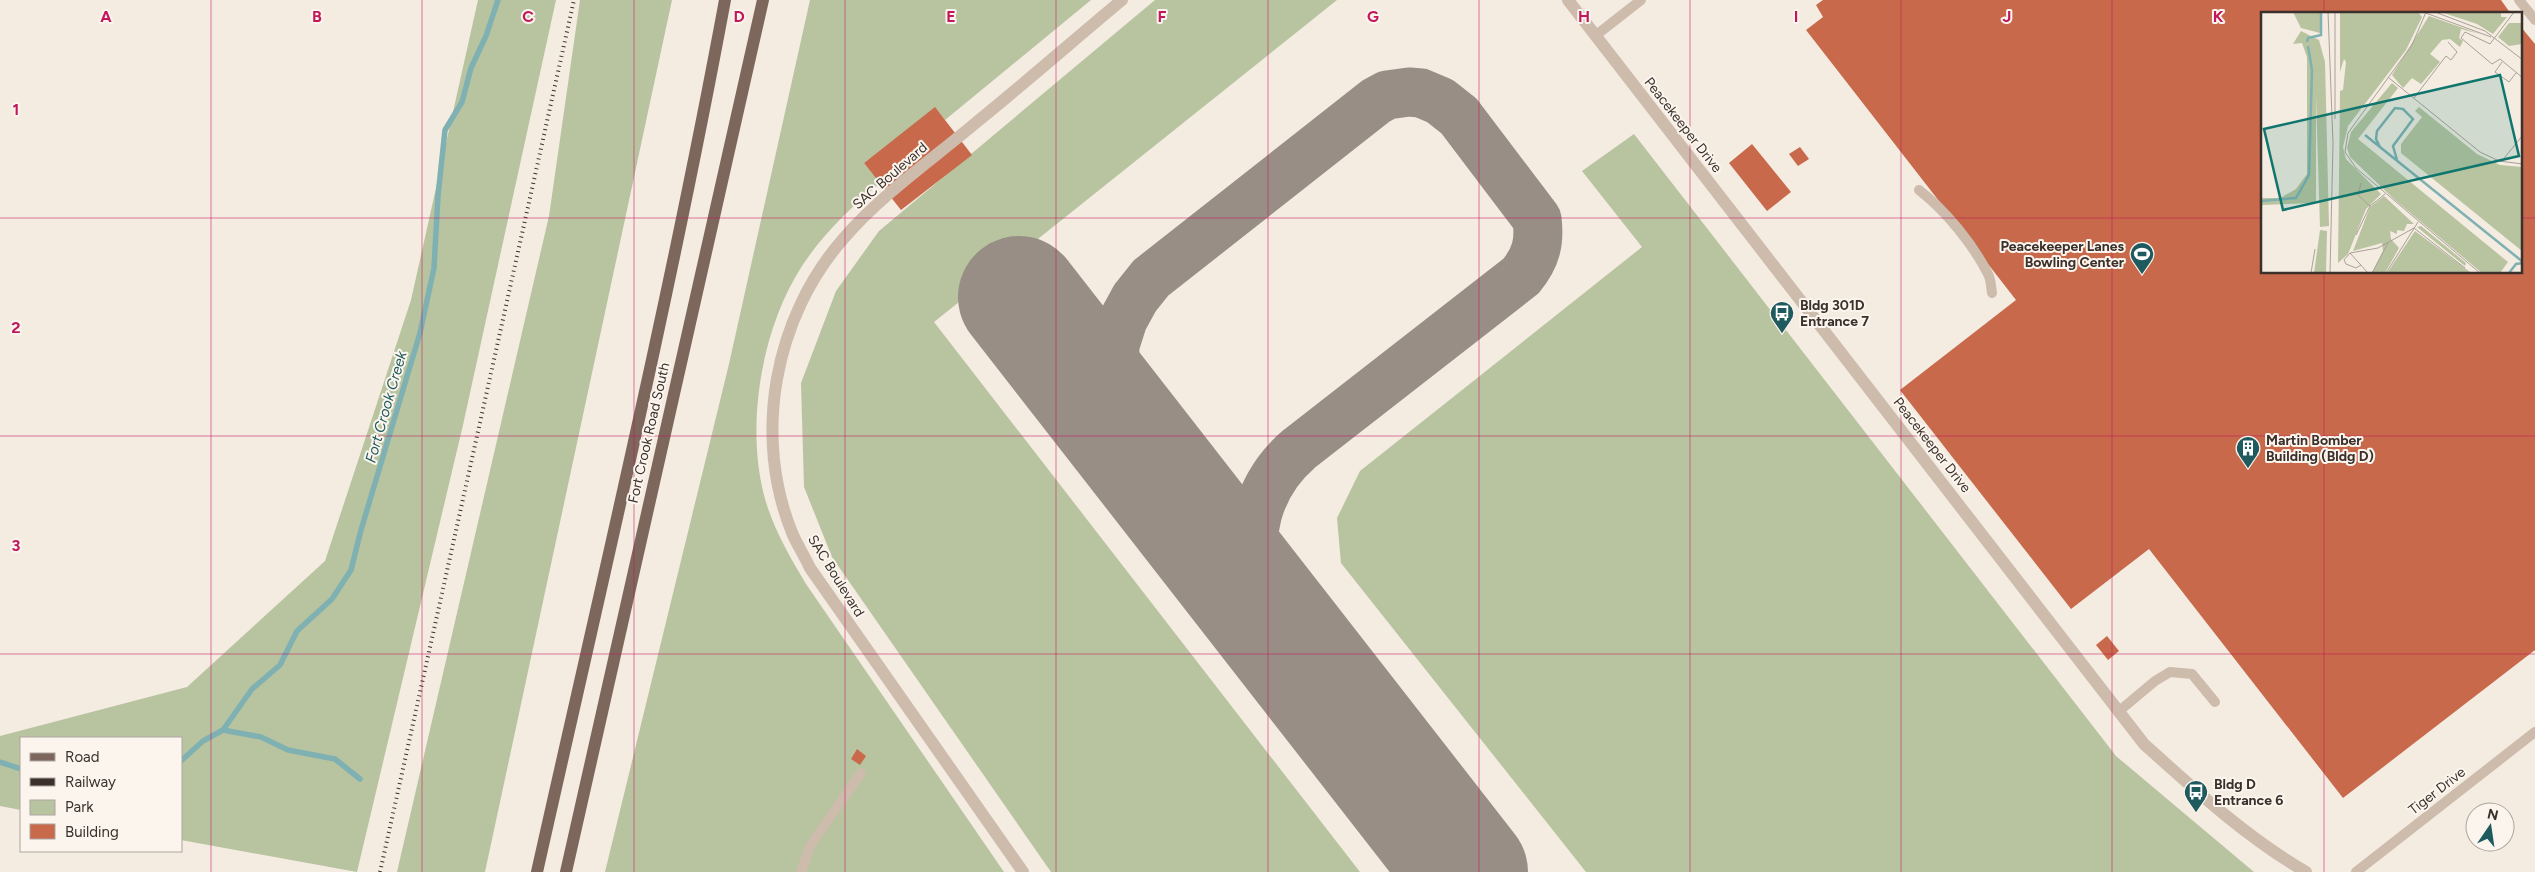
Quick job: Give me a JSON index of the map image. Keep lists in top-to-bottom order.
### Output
{
  "streets": {
    "main road": ["Fort Crook Road South"],
    "street": ["Peacekeeper Drive", "SAC Boulevard"],
    "lane": ["Tiger Drive"]
  },
  "water": ["Fort Crook Creek"],
  "places": {
    "sports": ["Peacekeeper Lanes Bowling Center"],
    "bus stop": ["Bldg 301D Entrance 7", "Bldg D Entrance 6"],
    "building": ["Martin Bomber Building (Bldg D)"]
  },
  "legend": [
    "Road",
    "Railway",
    "Park",
    "Building"
  ],
  "north": "top",
  "grid": {
    "columns": [
      "A",
      "B",
      "C",
      "D",
      "E",
      "F",
      "G",
      "H",
      "I",
      "J",
      "K"
    ],
    "rows": ["1", "2", "3"]
  }
}
